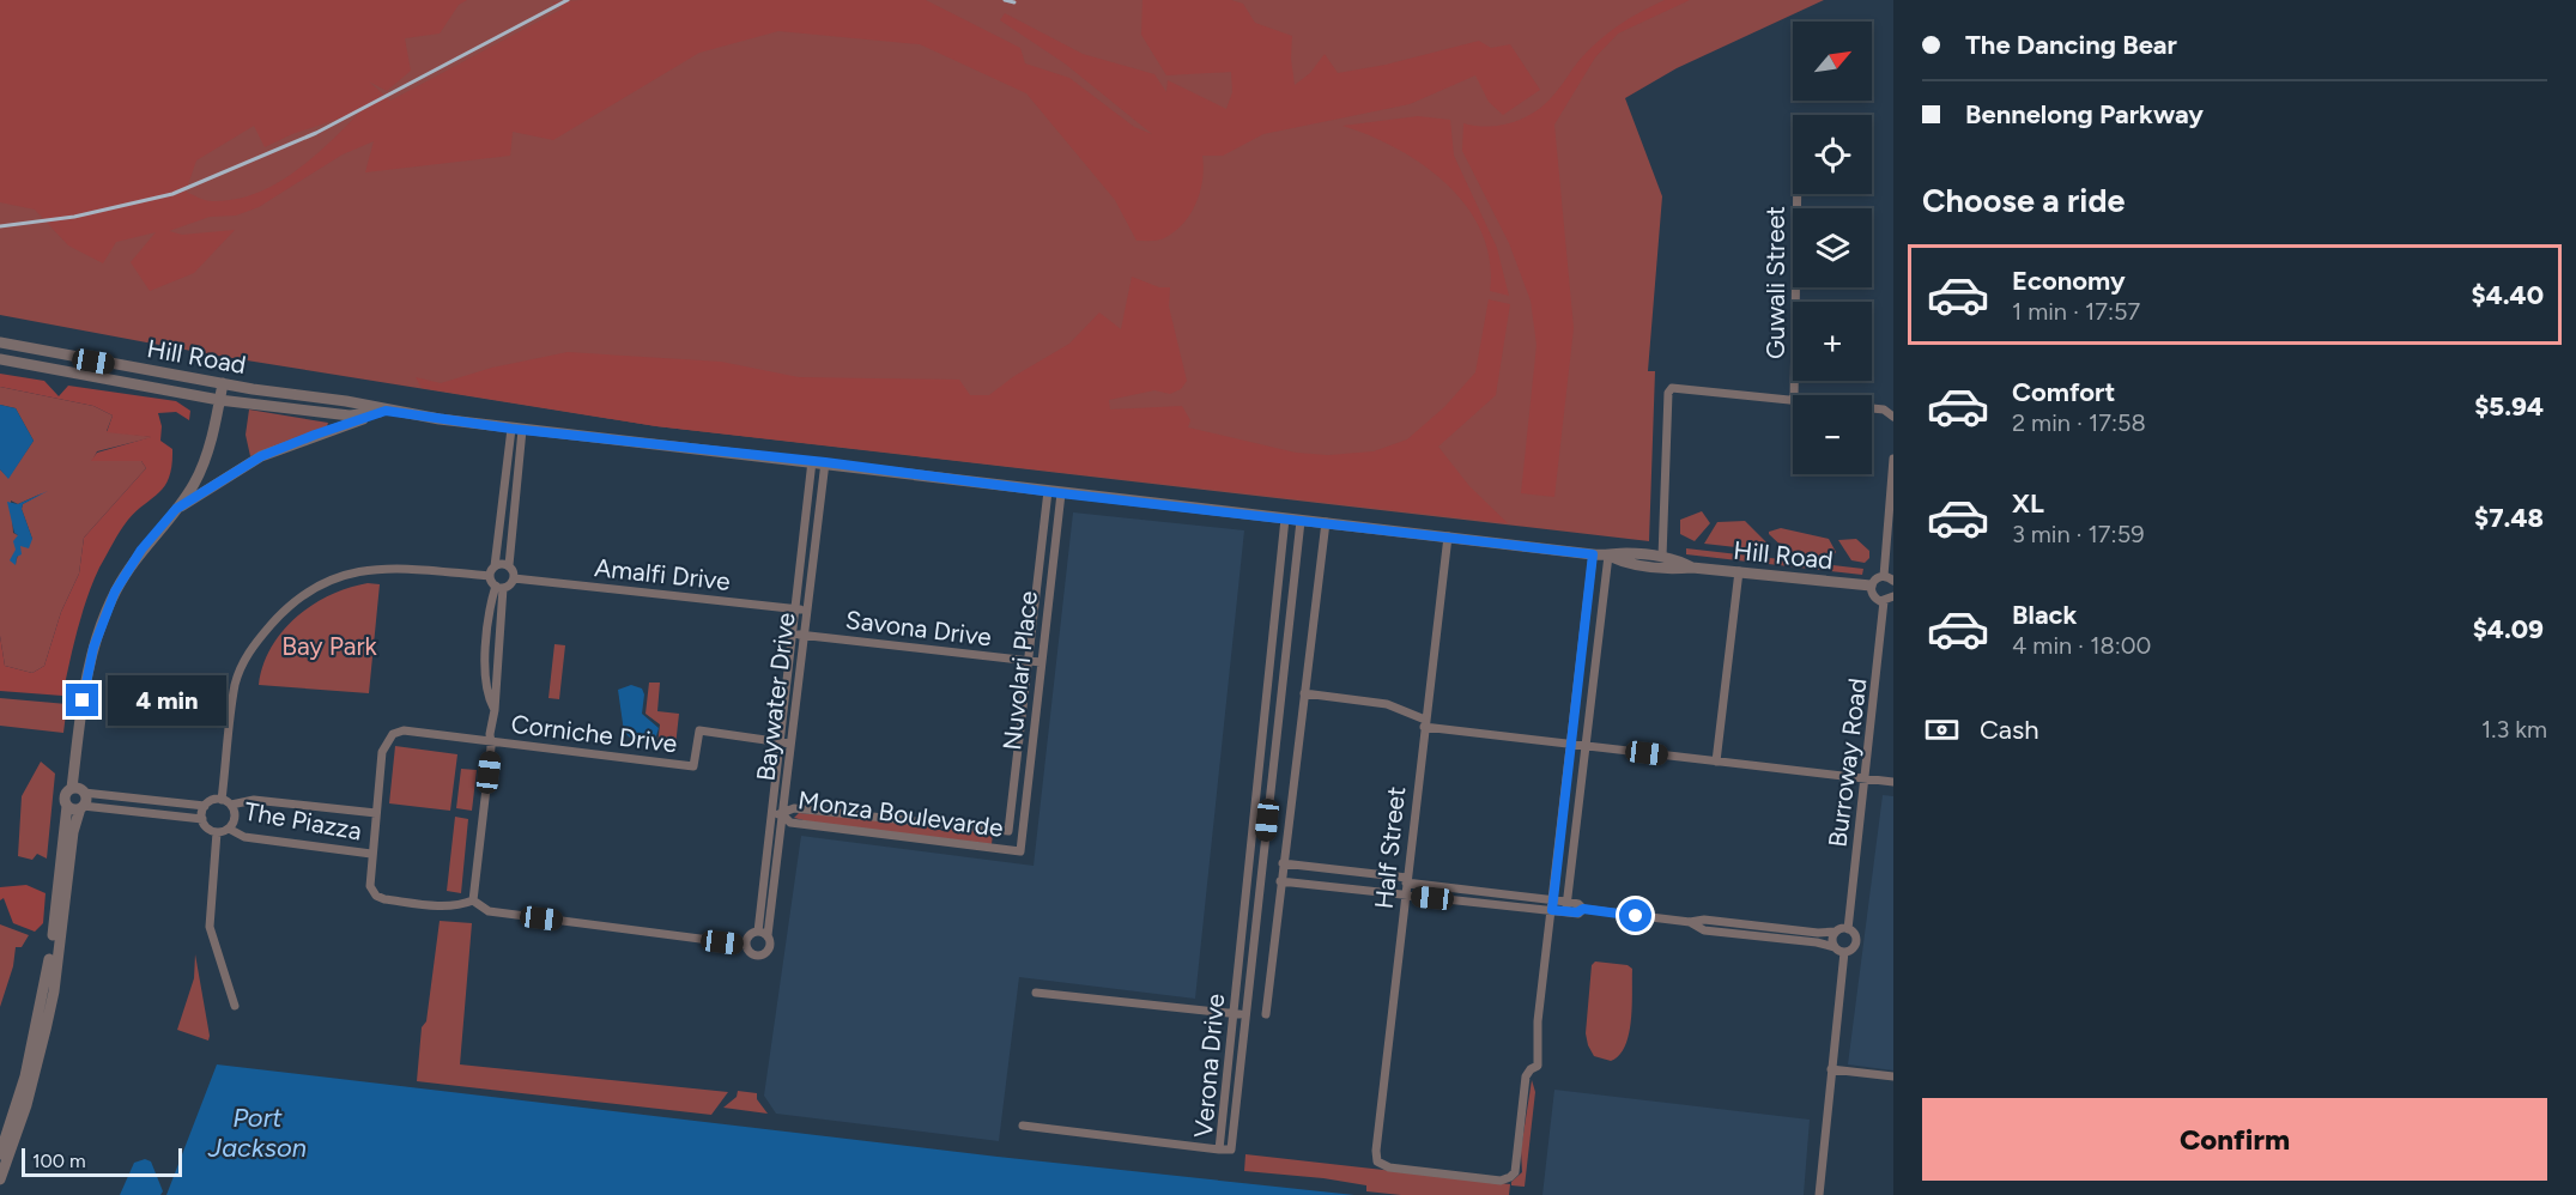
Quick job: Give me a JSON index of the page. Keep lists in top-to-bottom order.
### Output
{
  "streets": {
    "street": [
      "Guwali Street",
      "Hill Road",
      "Amalfi Drive",
      "Savona Drive",
      "Nuvolari Place",
      "Baywater Drive",
      "Corniche Drive",
      "Burroway Road",
      "Monza Boulevarde",
      "The Piazza",
      "Half Street",
      "Verona Drive"
    ]
  },
  "crossings": [
    ["Hill Road", "Nuvolari Place"],
    ["Hill Road", "Baywater Drive"],
    ["Hill Road", "Half Street"],
    ["Hill Road", "Verona Drive"],
    ["Amalfi Drive", "Baywater Drive"],
    ["Savona Drive", "Nuvolari Place"],
    ["Savona Drive", "Baywater Drive"],
    ["Nuvolari Place", "Monza Boulevarde"],
    ["Baywater Drive", "Corniche Drive"],
    ["Baywater Drive", "Monza Boulevarde"]
  ],
  "water": ["Port Jackson"],
  "parks": ["Bay Park"],
  "scale_bar": "100 m",
  "north": "top right",
  "page": {
    "banner": ["The Dancing Bear", "Bennelong Parkway"],
    "map_buttons": ["+", "−"],
    "heading": "Choose a ride",
    "list": [
      {
        "name": "Economy",
        "note": "1 min · 17:57",
        "value": "$4.40"
      },
      {
        "name": "Comfort",
        "note": "2 min · 17:58",
        "value": "$5.94"
      },
      {
        "name": "XL",
        "note": "3 min · 17:59",
        "value": "$7.48"
      },
      {
        "name": "Black",
        "note": "4 min · 18:00",
        "value": "$4.09"
      }
    ],
    "bubble": "4 min",
    "pay": ["Cash", "1.3 km"],
    "buttons": "Confirm",
    "scale": "100 m"
  }
}
